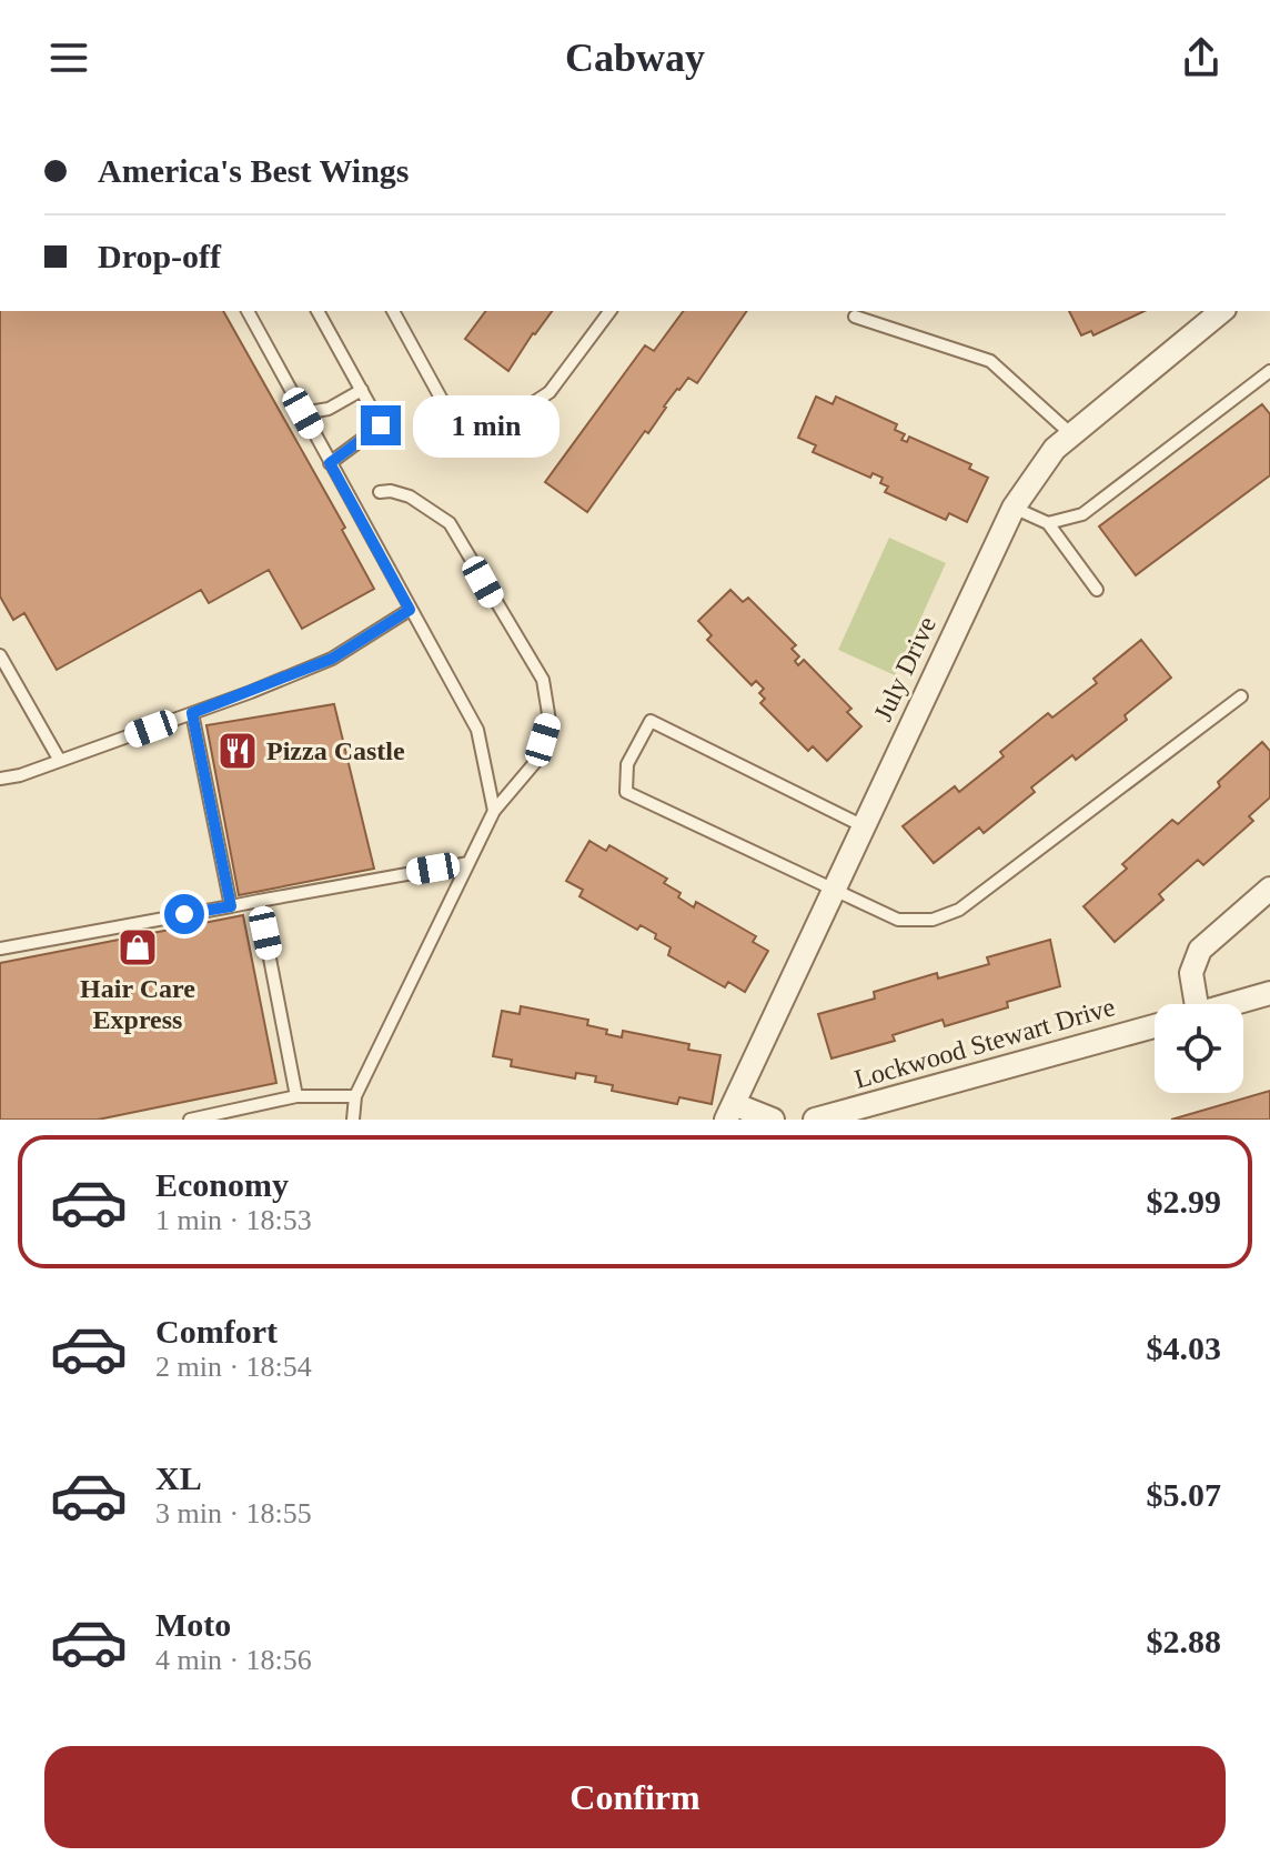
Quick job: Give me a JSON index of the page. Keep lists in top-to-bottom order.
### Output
{
  "streets": {
    "street": ["July Drive", "Lockwood Stewart Drive"]
  },
  "places": {
    "restaurant": ["Pizza Castle"],
    "shop": ["Hair Care Express"]
  },
  "page": {
    "header": "Cabway",
    "banner": ["America's Best Wings", "Drop-off"],
    "bubble": "1 min",
    "list": [
      {
        "name": "Economy",
        "note": "1 min · 18:53",
        "value": "$2.99"
      },
      {
        "name": "Comfort",
        "note": "2 min · 18:54",
        "value": "$4.03"
      },
      {
        "name": "XL",
        "note": "3 min · 18:55",
        "value": "$5.07"
      },
      {
        "name": "Moto",
        "note": "4 min · 18:56",
        "value": "$2.88"
      }
    ],
    "buttons": "Confirm"
  }
}
